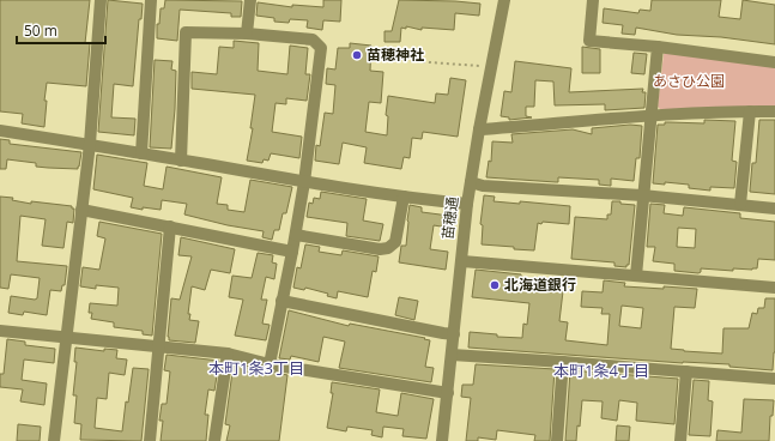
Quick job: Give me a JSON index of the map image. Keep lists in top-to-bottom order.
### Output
{
  "streets": {
    "street": ["苗穂通"]
  },
  "districts": ["本町1条3丁目", "本町1条4丁目"],
  "parks": ["あさひ公園"],
  "places": ["苗穂神社", "北海道銀行"],
  "scale_bar": "50 m"
}
